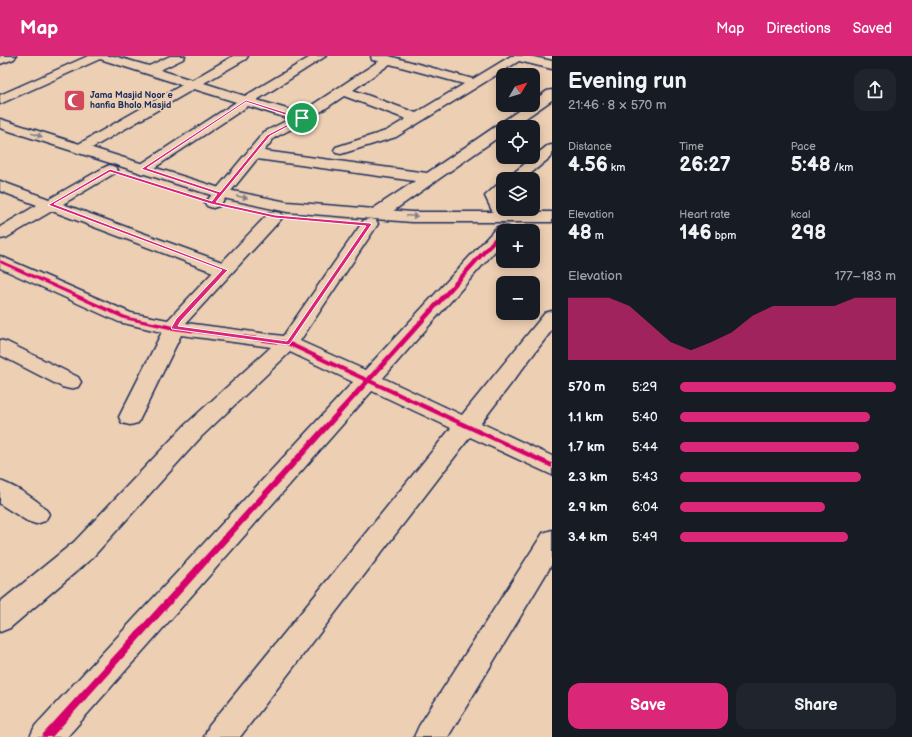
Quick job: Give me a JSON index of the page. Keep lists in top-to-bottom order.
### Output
{
  "places": {
    "mosque": ["Jama Masjid Noor e hanfia Bholo Masjid"]
  },
  "north": "top right",
  "page": {
    "header": "Map",
    "nav": ["Map", "Directions", "Saved"],
    "heading": ["Evening run", "21:46 · 8 × 570 m"],
    "map_buttons": ["+", "−"],
    "stats": [
      ["Distance", "4.56 km"],
      ["Time", "26:27"],
      ["Pace", "5:48 /km"],
      ["Elevation", "48 m"],
      ["Heart rate", "146 bpm"],
      ["kcal", "298"]
    ],
    "chart": ["Elevation", "177–183 m"],
    "list": [
      {
        "name": "570 m",
        "note": "5:29"
      },
      {
        "name": "1.1 km",
        "note": "5:40"
      },
      {
        "name": "1.7 km",
        "note": "5:44"
      },
      {
        "name": "2.3 km",
        "note": "5:43"
      },
      {
        "name": "2.9 km",
        "note": "6:04"
      },
      {
        "name": "3.4 km",
        "note": "5:49"
      }
    ],
    "buttons": ["Save", "Share"]
  }
}
